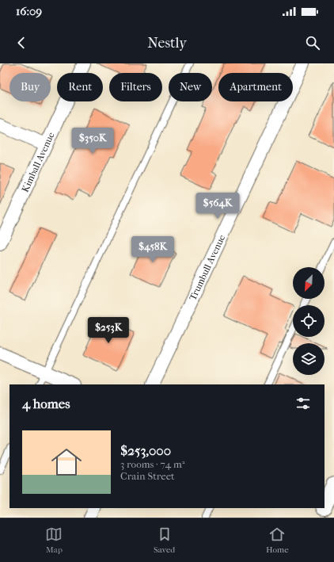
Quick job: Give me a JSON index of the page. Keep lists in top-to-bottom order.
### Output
{
  "streets": {
    "street": ["Kimball Avenue", "Trumbull Avenue"]
  },
  "north": "bottom left",
  "page": {
    "status": "16:09",
    "header": "Nestly",
    "chip": [
      "Buy",
      "Rent",
      "Filters",
      "New",
      "Apartment"
    ],
    "price": [
      "$350K",
      "$564K",
      "$458K",
      "$253K"
    ],
    "heading": "4 homes",
    "list": [
      {
        "name": "$253,000",
        "note": "3 rooms · 74 m² · Crain Street"
      }
    ],
    "tabs": ["Map", "Saved", "Home"]
  }
}
